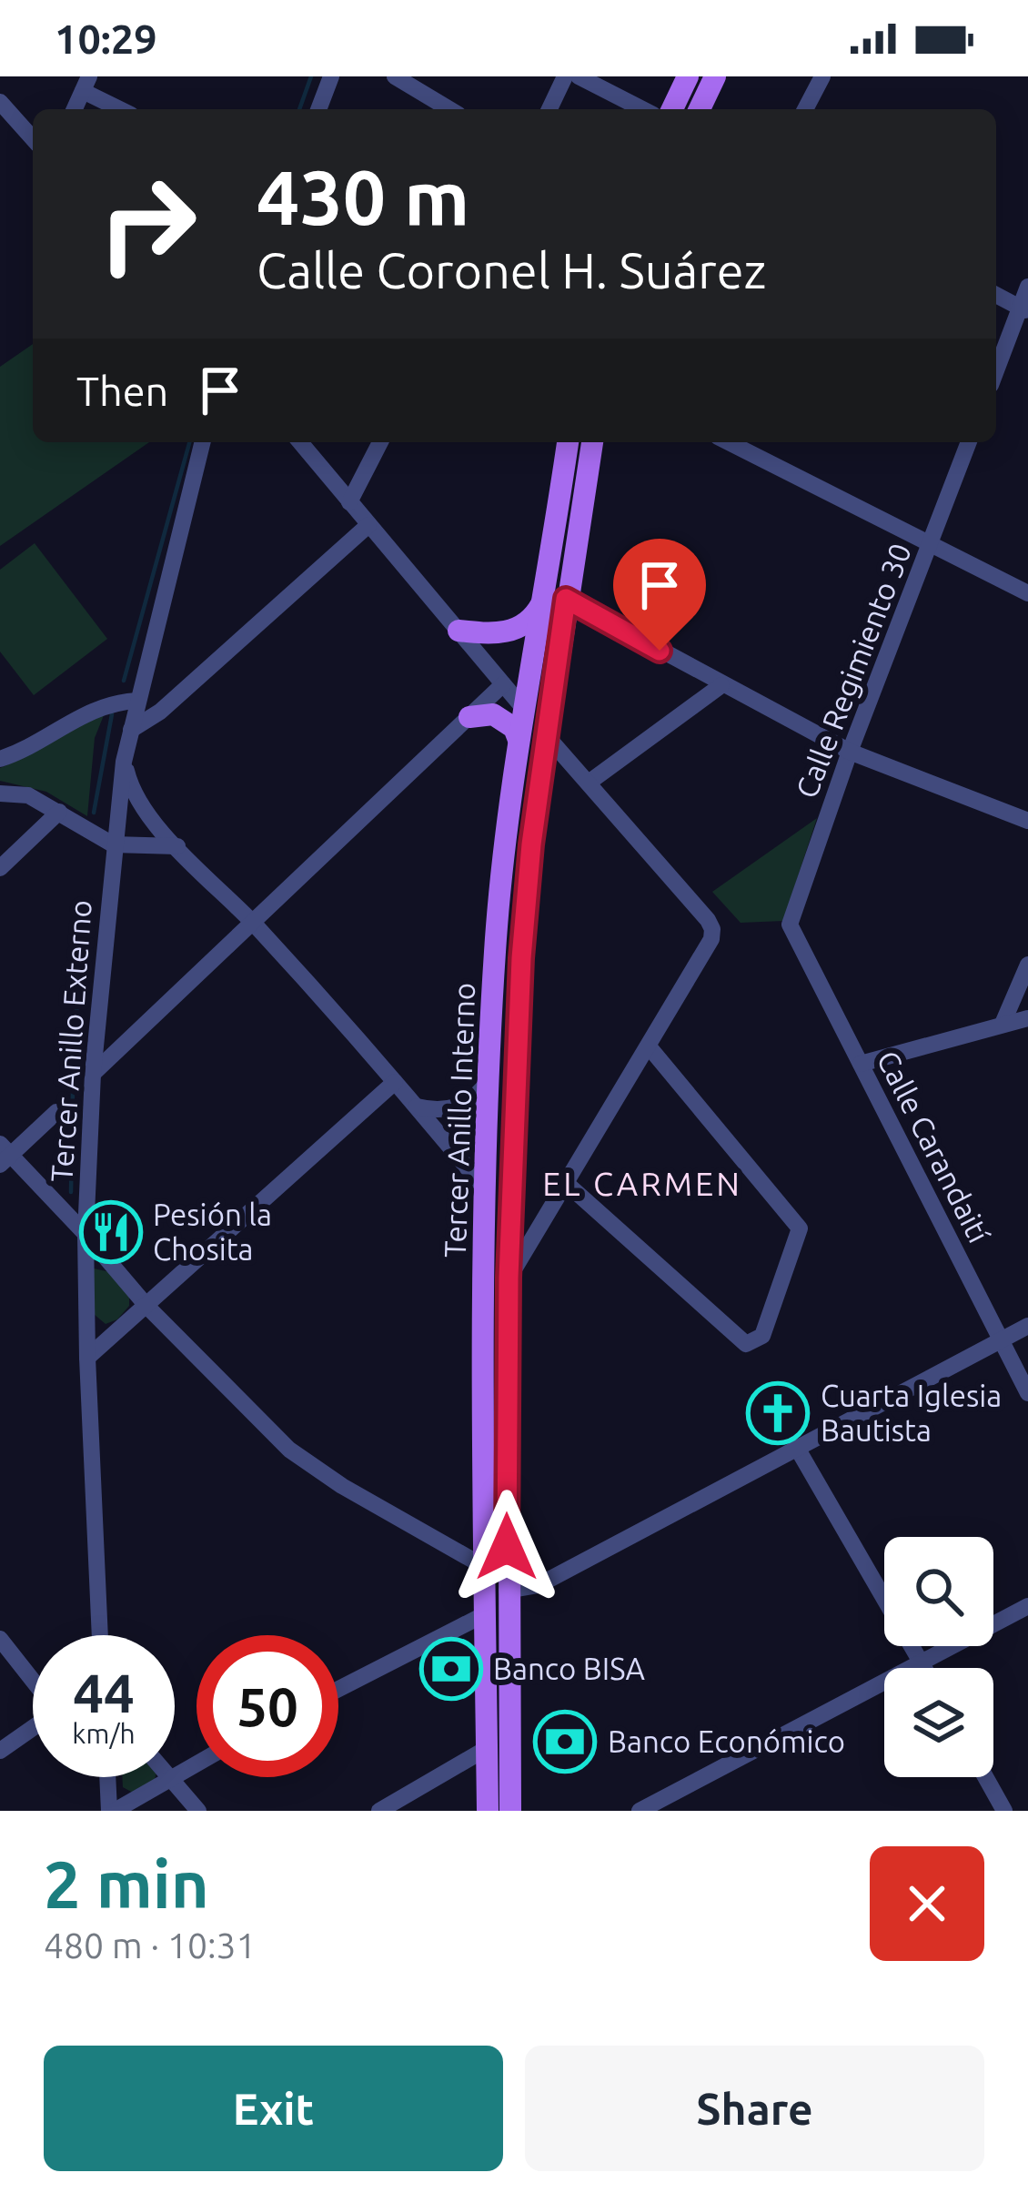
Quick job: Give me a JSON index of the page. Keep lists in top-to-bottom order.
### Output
{
  "streets": {
    "main road": ["Tercer Anillo Interno"],
    "street": ["Calle Regimiento 30", "Tercer Anillo Externo", "Calle Carandaití"]
  },
  "crossings": [
    ["Calle Regimiento 30", "Calle Carandaití"]
  ],
  "districts": ["EL CARMEN"],
  "places": {
    "restaurant": ["Pesión la Chosita"],
    "church": ["Cuarta Iglesia Bautista"],
    "bank": ["Banco BISA", "Banco Económico"]
  },
  "page": {
    "status": "10:29",
    "turn": ["430 m", "Calle Coronel H. Suárez"],
    "then": "Then",
    "speed": "44 km/h",
    "limit": "50",
    "heading": ["2 min", "480 m · 10:31"],
    "buttons": ["Exit", "Share"]
  }
}
